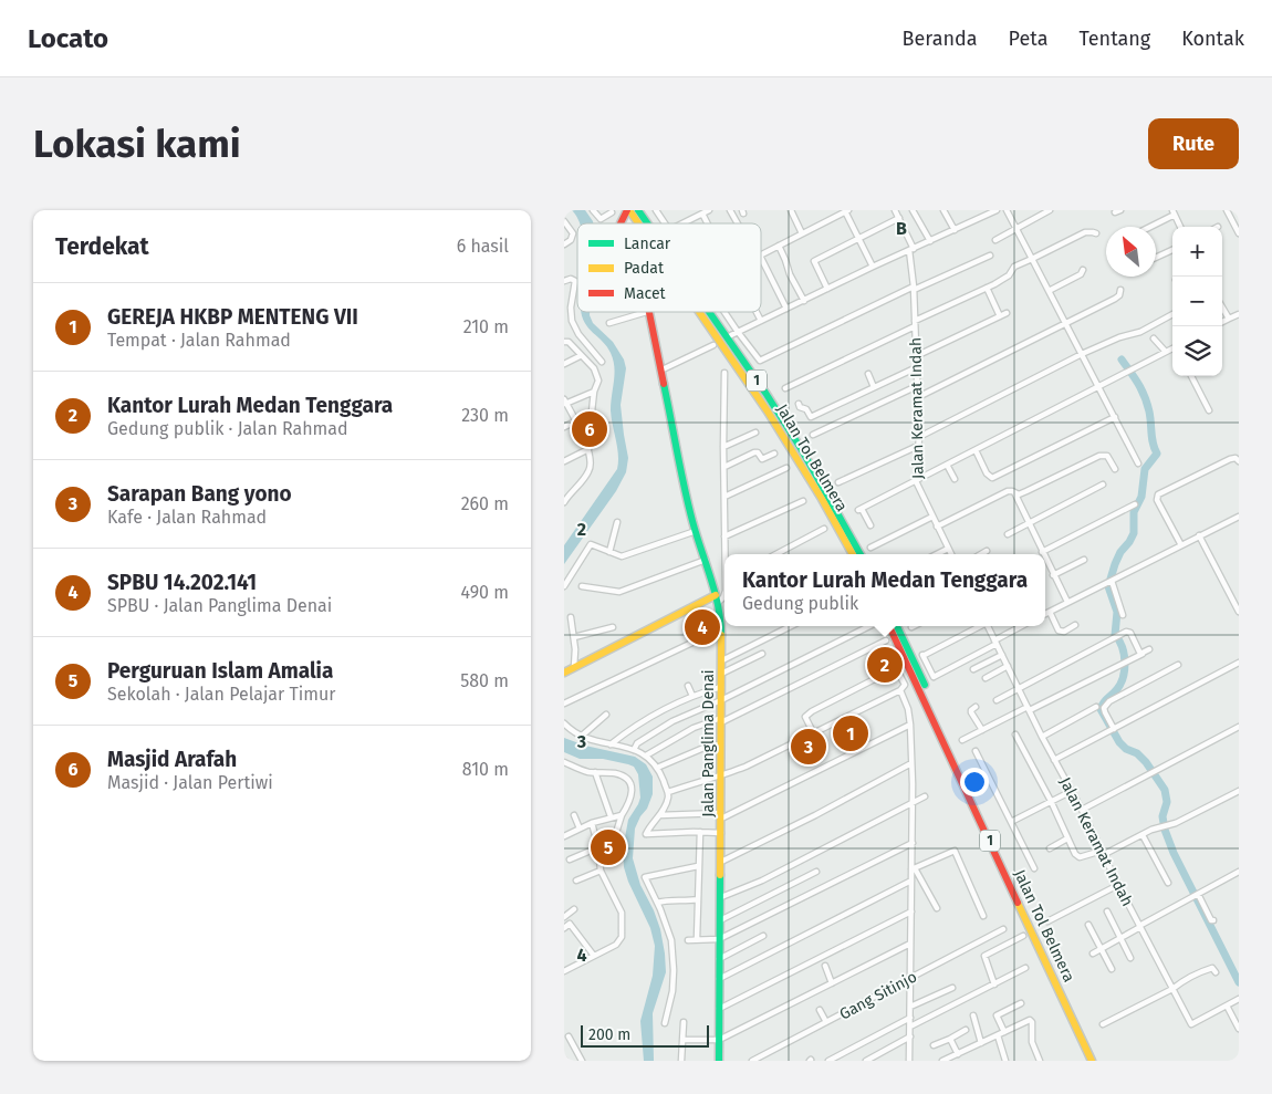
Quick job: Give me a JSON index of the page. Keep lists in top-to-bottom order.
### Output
{
  "streets": {
    "main road": ["1", "Jalan Tol Belmera", "Jalan Panglima Denai"],
    "street": ["Jalan Keramat Indah", "Gang Sitinjo"]
  },
  "legend": ["Lancar", "Padat", "Macet"],
  "scale_bar": "200 m",
  "north": "top left",
  "page": {
    "header": "Locato",
    "nav": [
      "Beranda",
      "Peta",
      "Tentang",
      "Kontak"
    ],
    "buttons": "Rute",
    "title": "Lokasi kami",
    "heading": ["Terdekat", "6 hasil"],
    "map_buttons": ["+", "−"],
    "list": [
      {
        "mark": "1",
        "name": "GEREJA HKBP MENTENG VII",
        "note": "Tempat · Jalan Rahmad",
        "value": "210 m"
      },
      {
        "mark": "2",
        "name": "Kantor Lurah Medan Tenggara",
        "note": "Gedung publik · Jalan Rahmad",
        "value": "230 m"
      },
      {
        "mark": "3",
        "name": "Sarapan Bang yono",
        "note": "Kafe · Jalan Rahmad",
        "value": "260 m"
      },
      {
        "mark": "4",
        "name": "SPBU 14.202.141",
        "note": "SPBU · Jalan Panglima Denai",
        "value": "490 m"
      },
      {
        "mark": "5",
        "name": "Perguruan Islam Amalia",
        "note": "Sekolah · Jalan Pelajar Timur",
        "value": "580 m"
      },
      {
        "mark": "6",
        "name": "Masjid Arafah",
        "note": "Masjid · Jalan Pertiwi",
        "value": "810 m"
      }
    ],
    "pins": [
      "6",
      "4",
      "2",
      "1",
      "3",
      "5"
    ],
    "popup": ["Kantor Lurah Medan Tenggara", "Gedung publik"],
    "scale": "200 m"
  },
  "grid": {
    "columns": ["B"],
    "rows": ["2", "3", "4"]
  }
}
